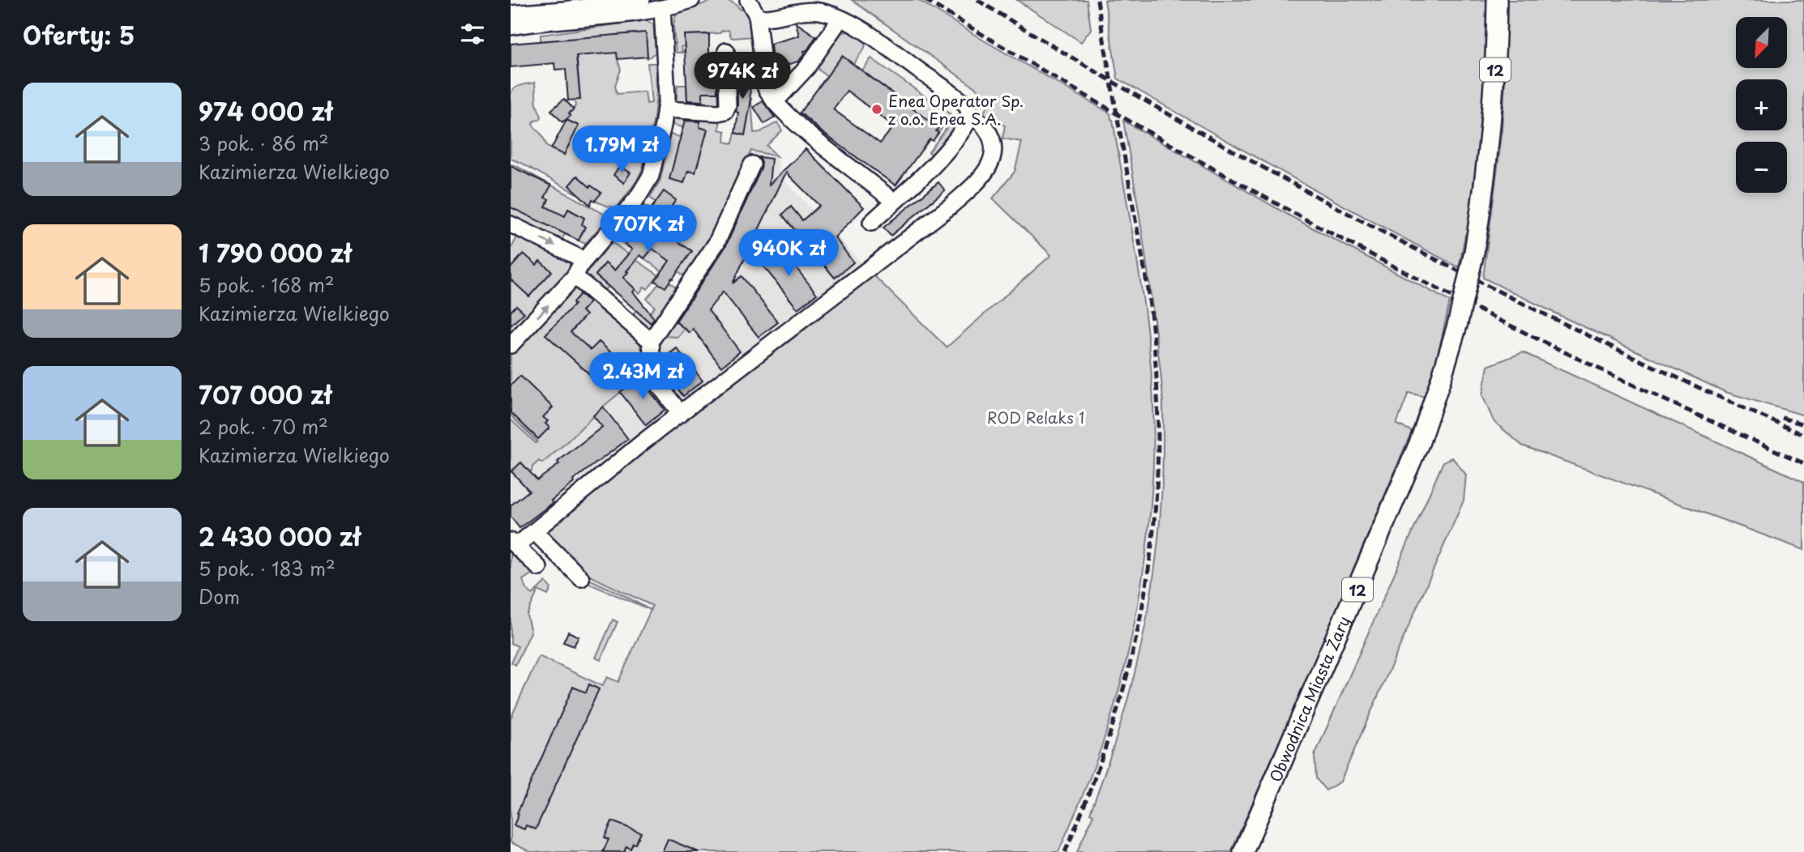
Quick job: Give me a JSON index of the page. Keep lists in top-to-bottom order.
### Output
{
  "streets": {
    "main road": ["12", "Obwodnica Miasta Żary"]
  },
  "parks": ["ROD Relaks 1"],
  "places": ["Enea Operator Sp. z o.o. Enea S.A."],
  "north": "bottom left",
  "page": {
    "heading": "Oferty: 5",
    "map_buttons": ["+", "−"],
    "price": [
      "974K zł",
      "1.79M zł",
      "707K zł",
      "940K zł",
      "2.43M zł"
    ],
    "list": [
      {
        "name": "974 000 zł",
        "note": "3 pok. · 86 m² · Kazimierza Wielkiego"
      },
      {
        "name": "1 790 000 zł",
        "note": "5 pok. · 168 m² · Kazimierza Wielkiego"
      },
      {
        "name": "707 000 zł",
        "note": "2 pok. · 70 m² · Kazimierza Wielkiego"
      },
      {
        "name": "2 430 000 zł",
        "note": "5 pok. · 183 m² · Dom"
      }
    ]
  }
}
